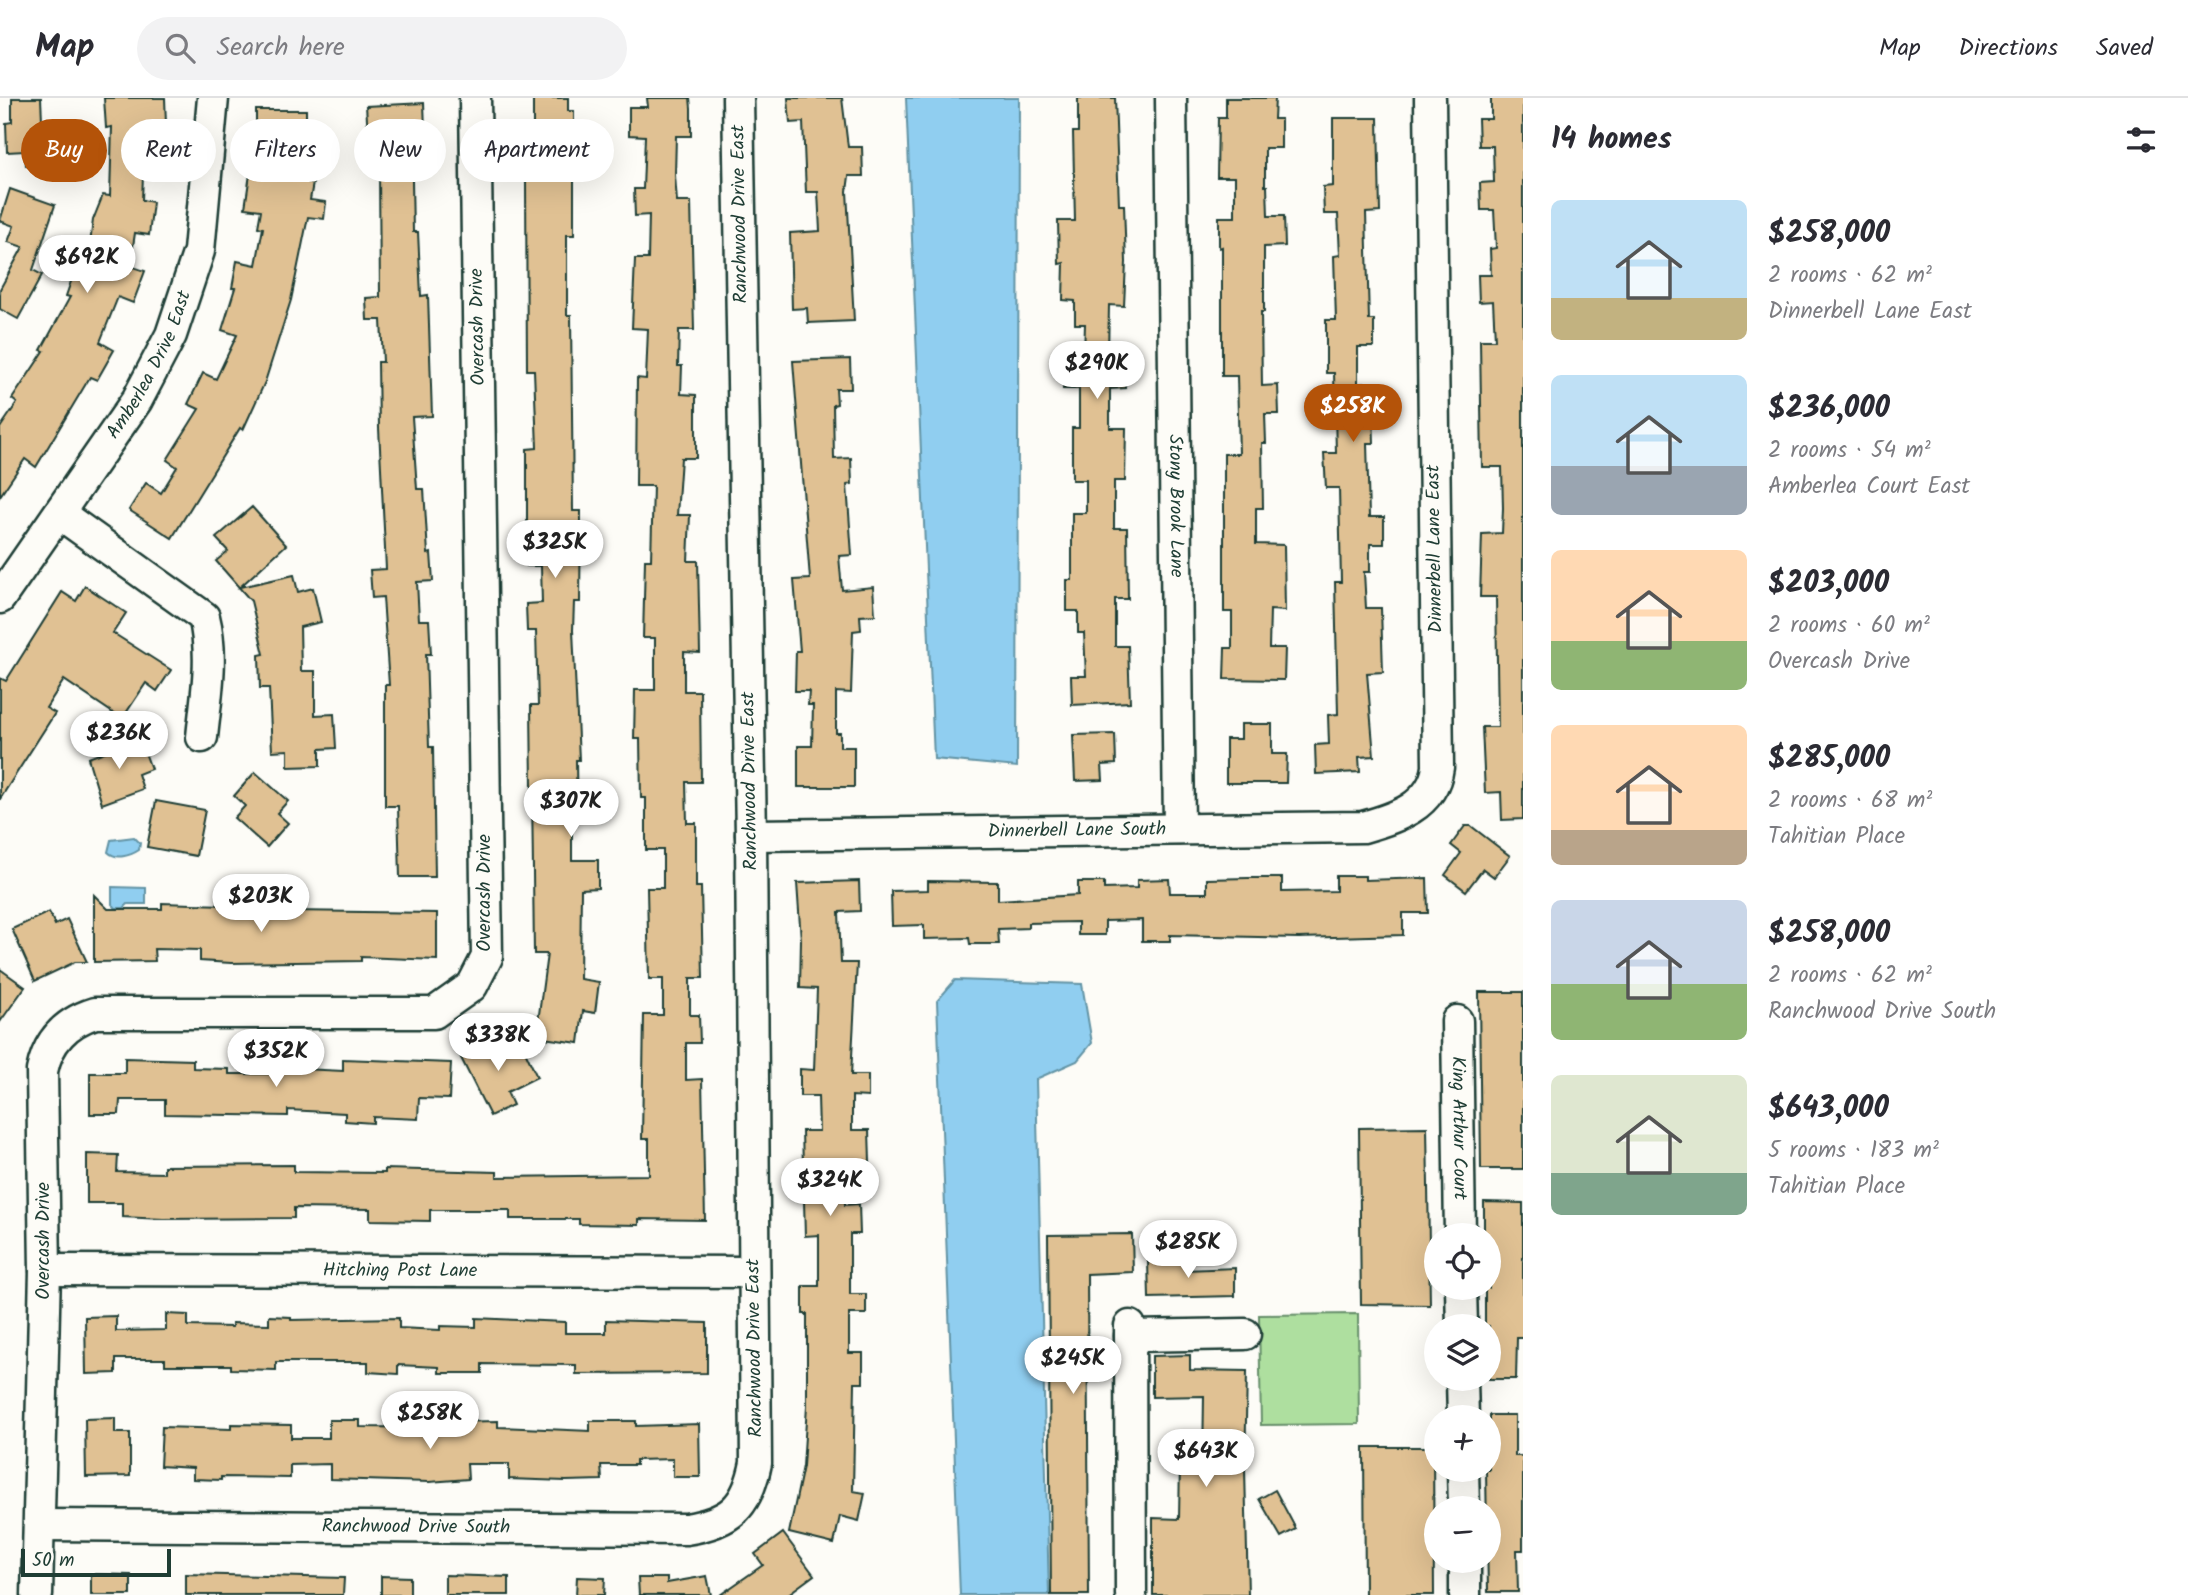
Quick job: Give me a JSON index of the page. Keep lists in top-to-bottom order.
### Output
{
  "streets": {
    "street": [
      "Ranchwood Drive East",
      "Overcash Drive",
      "Amberlea Drive East",
      "Stony Brook Lane",
      "Dinnerbell Lane East",
      "Dinnerbell Lane South",
      "King Arthur Court",
      "Hitching Post Lane",
      "Ranchwood Drive South"
    ]
  },
  "crossings": [
    ["Ranchwood Drive East", "Dinnerbell Lane South"],
    ["Ranchwood Drive East", "Hitching Post Lane"],
    ["Ranchwood Drive East", "Ranchwood Drive South"],
    ["Overcash Drive", "Hitching Post Lane"],
    ["Overcash Drive", "Ranchwood Drive South"],
    ["Stony Brook Lane", "Dinnerbell Lane South"],
    ["Dinnerbell Lane East", "Dinnerbell Lane South"]
  ],
  "scale_bar": "50 m",
  "page": {
    "header": "Map",
    "search": "Search here",
    "nav": ["Map", "Directions", "Saved"],
    "heading": "14 homes",
    "chip": [
      "Buy",
      "Rent",
      "Filters",
      "New",
      "Apartment"
    ],
    "list": [
      {
        "name": "$258,000",
        "note": "2 rooms · 62 m² · Dinnerbell Lane East"
      },
      {
        "name": "$236,000",
        "note": "2 rooms · 54 m² · Amberlea Court East"
      },
      {
        "name": "$203,000",
        "note": "2 rooms · 60 m² · Overcash Drive"
      },
      {
        "name": "$285,000",
        "note": "2 rooms · 68 m² · Tahitian Place"
      },
      {
        "name": "$258,000",
        "note": "2 rooms · 62 m² · Ranchwood Drive South"
      },
      {
        "name": "$643,000",
        "note": "5 rooms · 183 m² · Tahitian Place"
      }
    ],
    "price": [
      "$692K",
      "$290K",
      "$258K",
      "$325K",
      "$236K",
      "$307K",
      "$203K",
      "$338K",
      "$352K",
      "$324K",
      "$285K",
      "$245K",
      "$258K",
      "$643K"
    ],
    "map_buttons": ["+", "−"],
    "scale": "50 m"
  }
}
